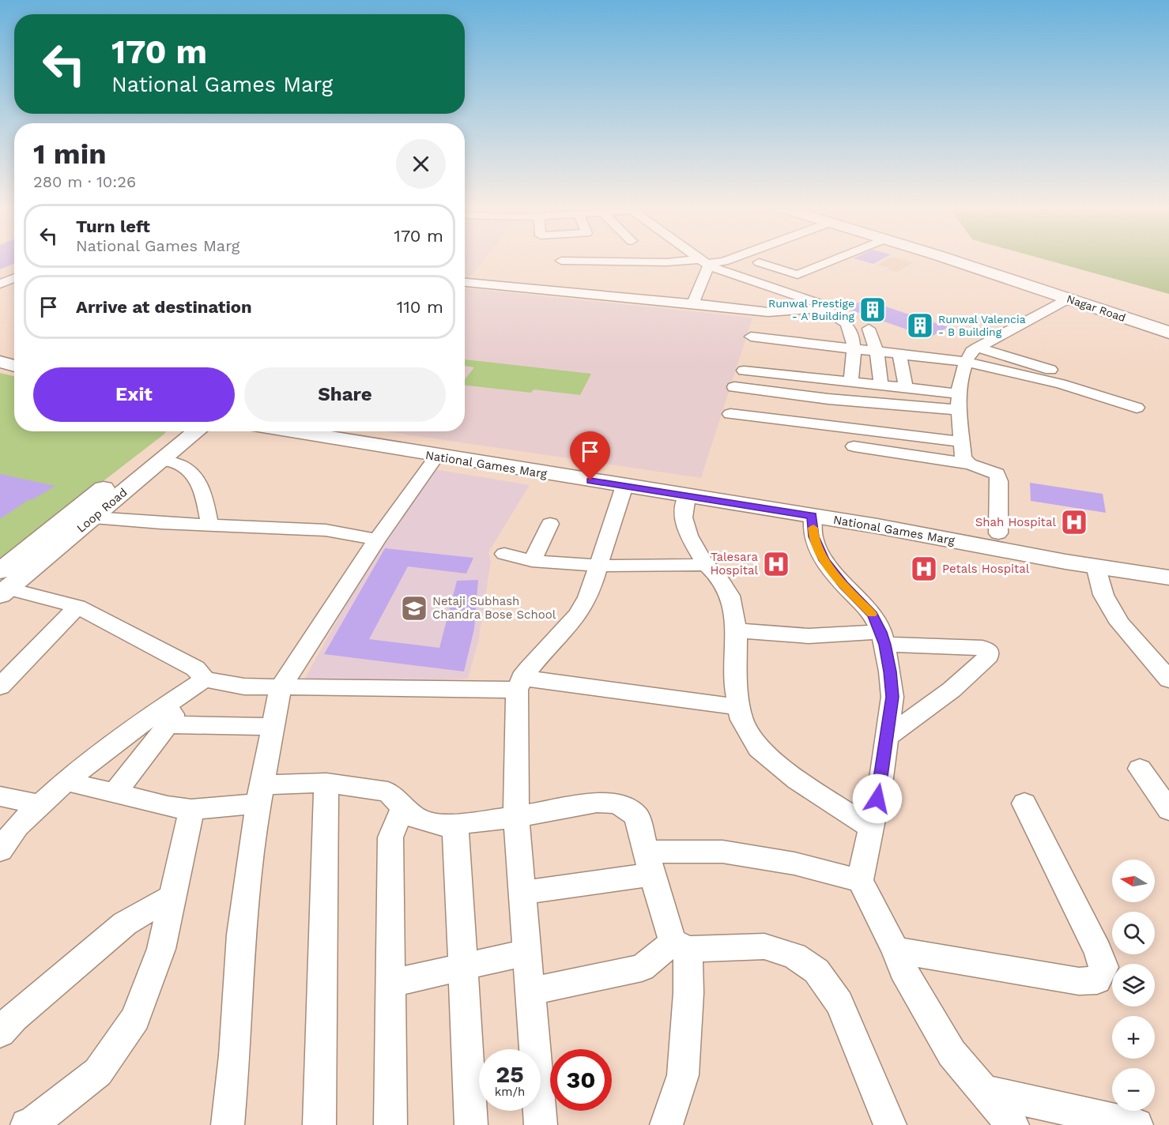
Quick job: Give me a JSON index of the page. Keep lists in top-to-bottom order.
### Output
{
  "streets": {
    "highway": ["Nagar Road"],
    "main road": ["National Games Marg", "Loop Road"]
  },
  "places": {
    "building": ["Runwal Prestige - A Building", "Runwal Valencia - B Building"],
    "hospital": ["Shah Hospital", "Talesara Hospital", "Petals Hospital"],
    "school or university": ["Netaji Subhash Chandra Bose School"]
  },
  "north": "left",
  "page": {
    "turn": ["170 m", "National Games Marg"],
    "heading": ["1 min", "280 m · 10:26"],
    "list": [
      {
        "name": "Turn left",
        "note": "National Games Marg",
        "value": "170 m"
      },
      {
        "name": "Arrive at destination",
        "value": "110 m"
      }
    ],
    "buttons": ["Exit", "Share"],
    "map_buttons": ["+", "−"],
    "speed": "25 km/h",
    "limit": "30"
  }
}
